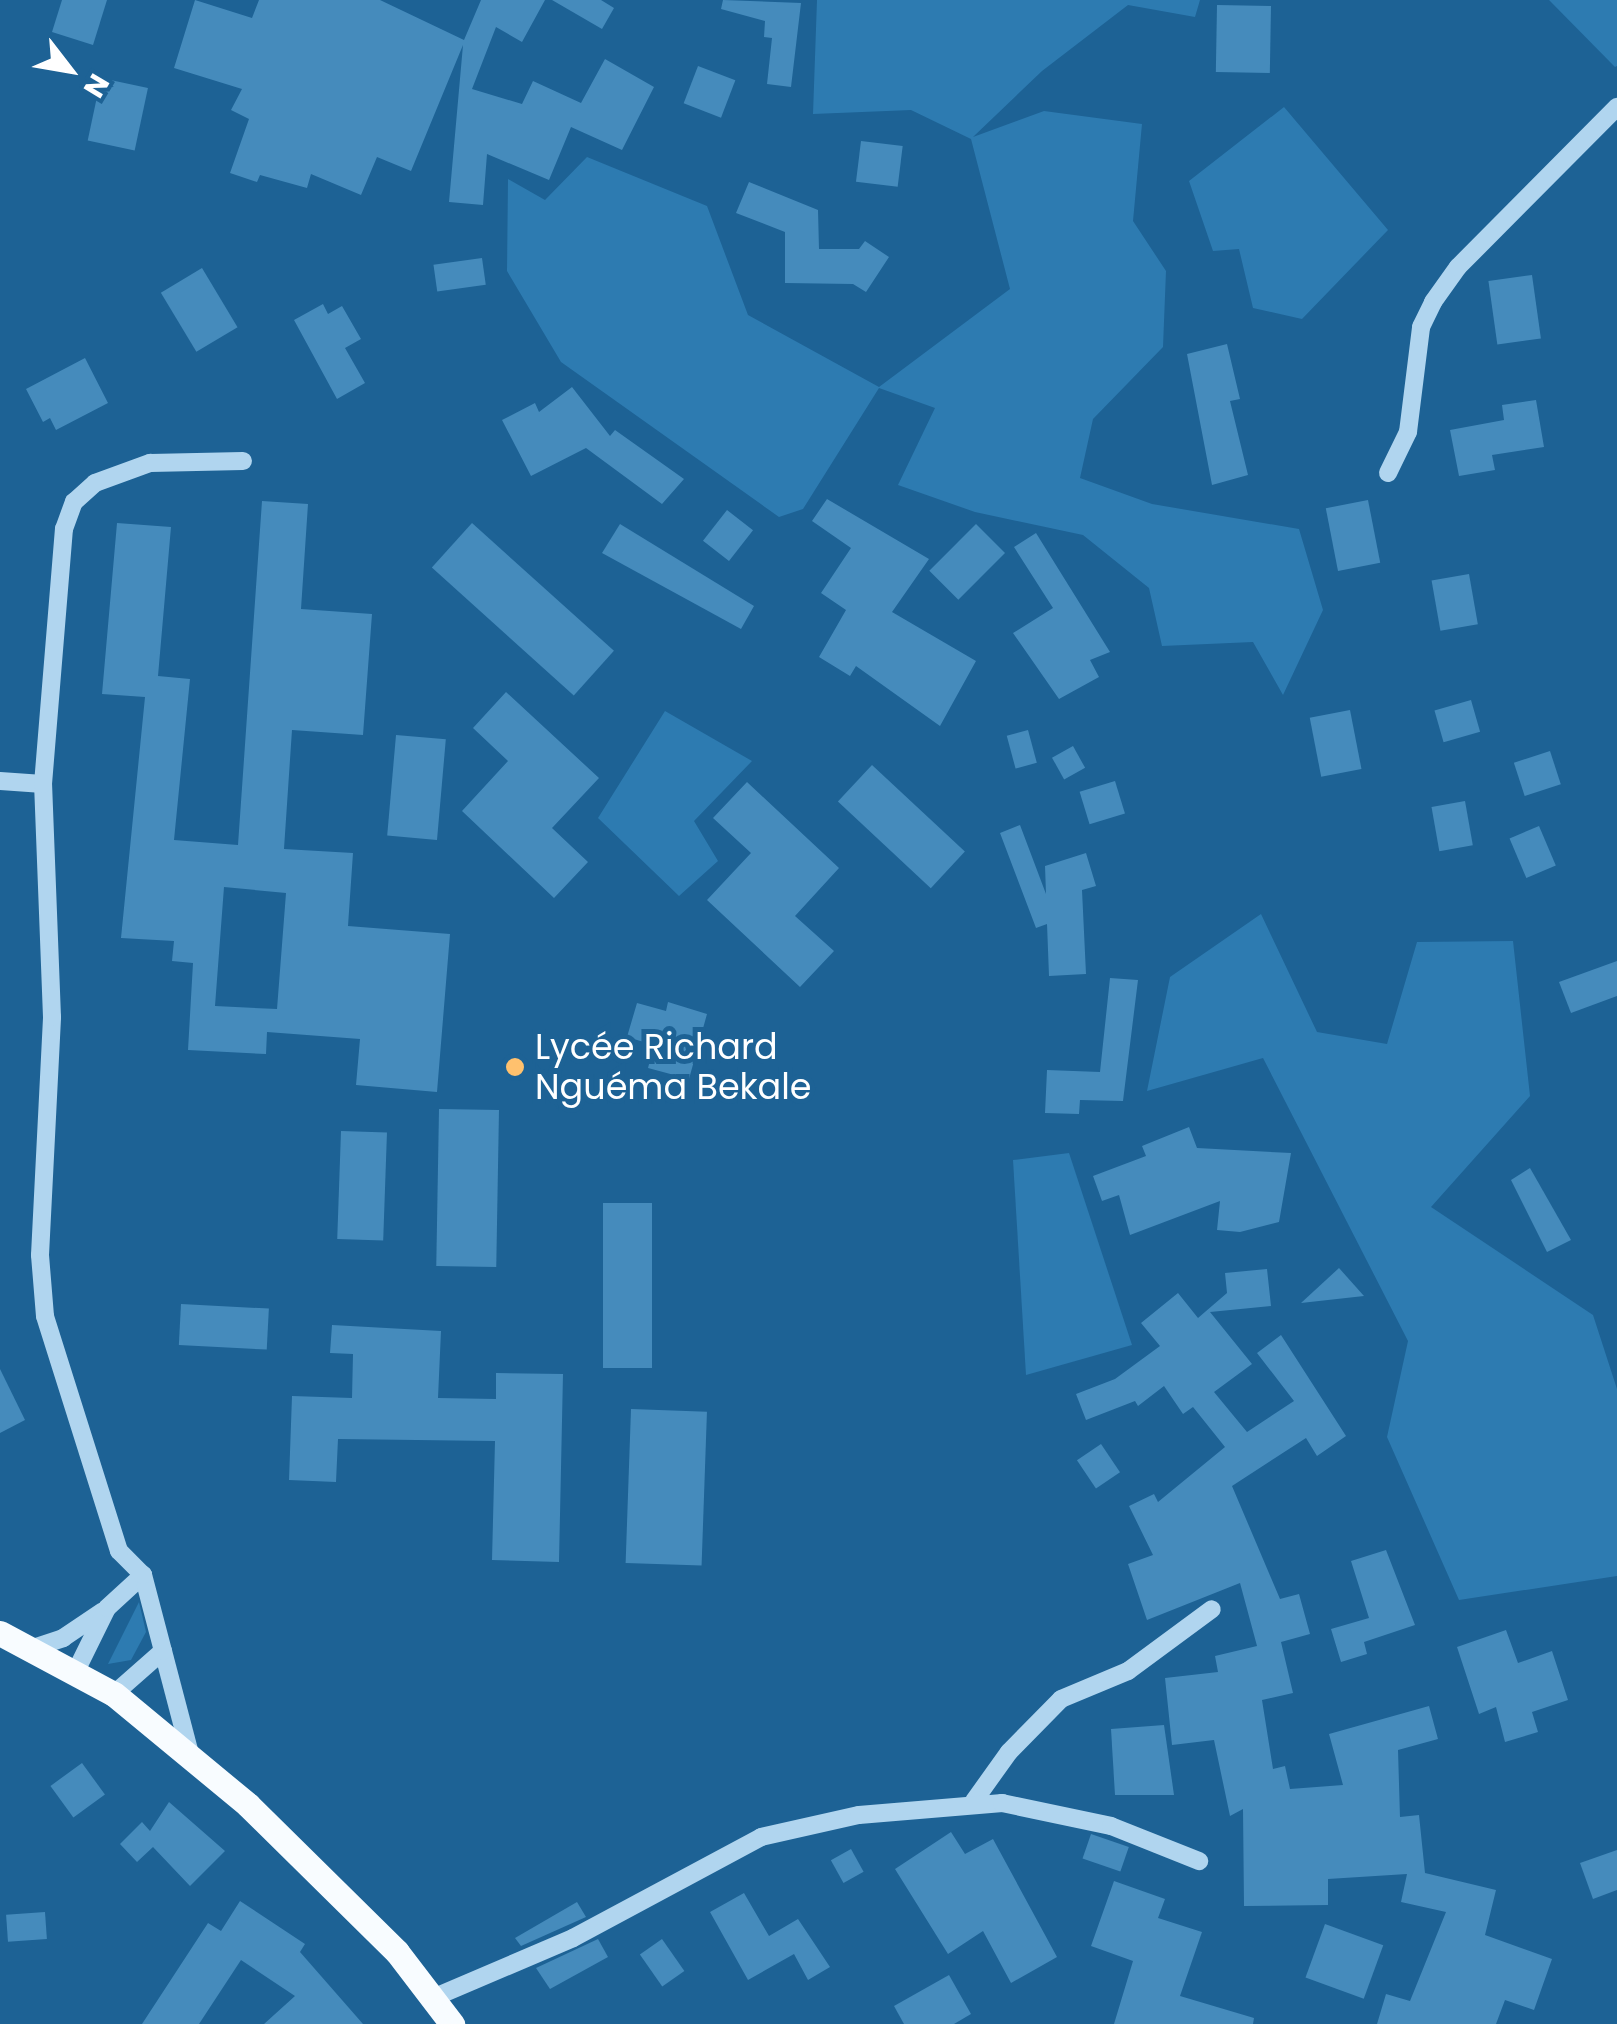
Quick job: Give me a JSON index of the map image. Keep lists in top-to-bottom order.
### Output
{
  "places": ["Lycée Richard Nguéma Bekale"],
  "north": "bottom right"
}
